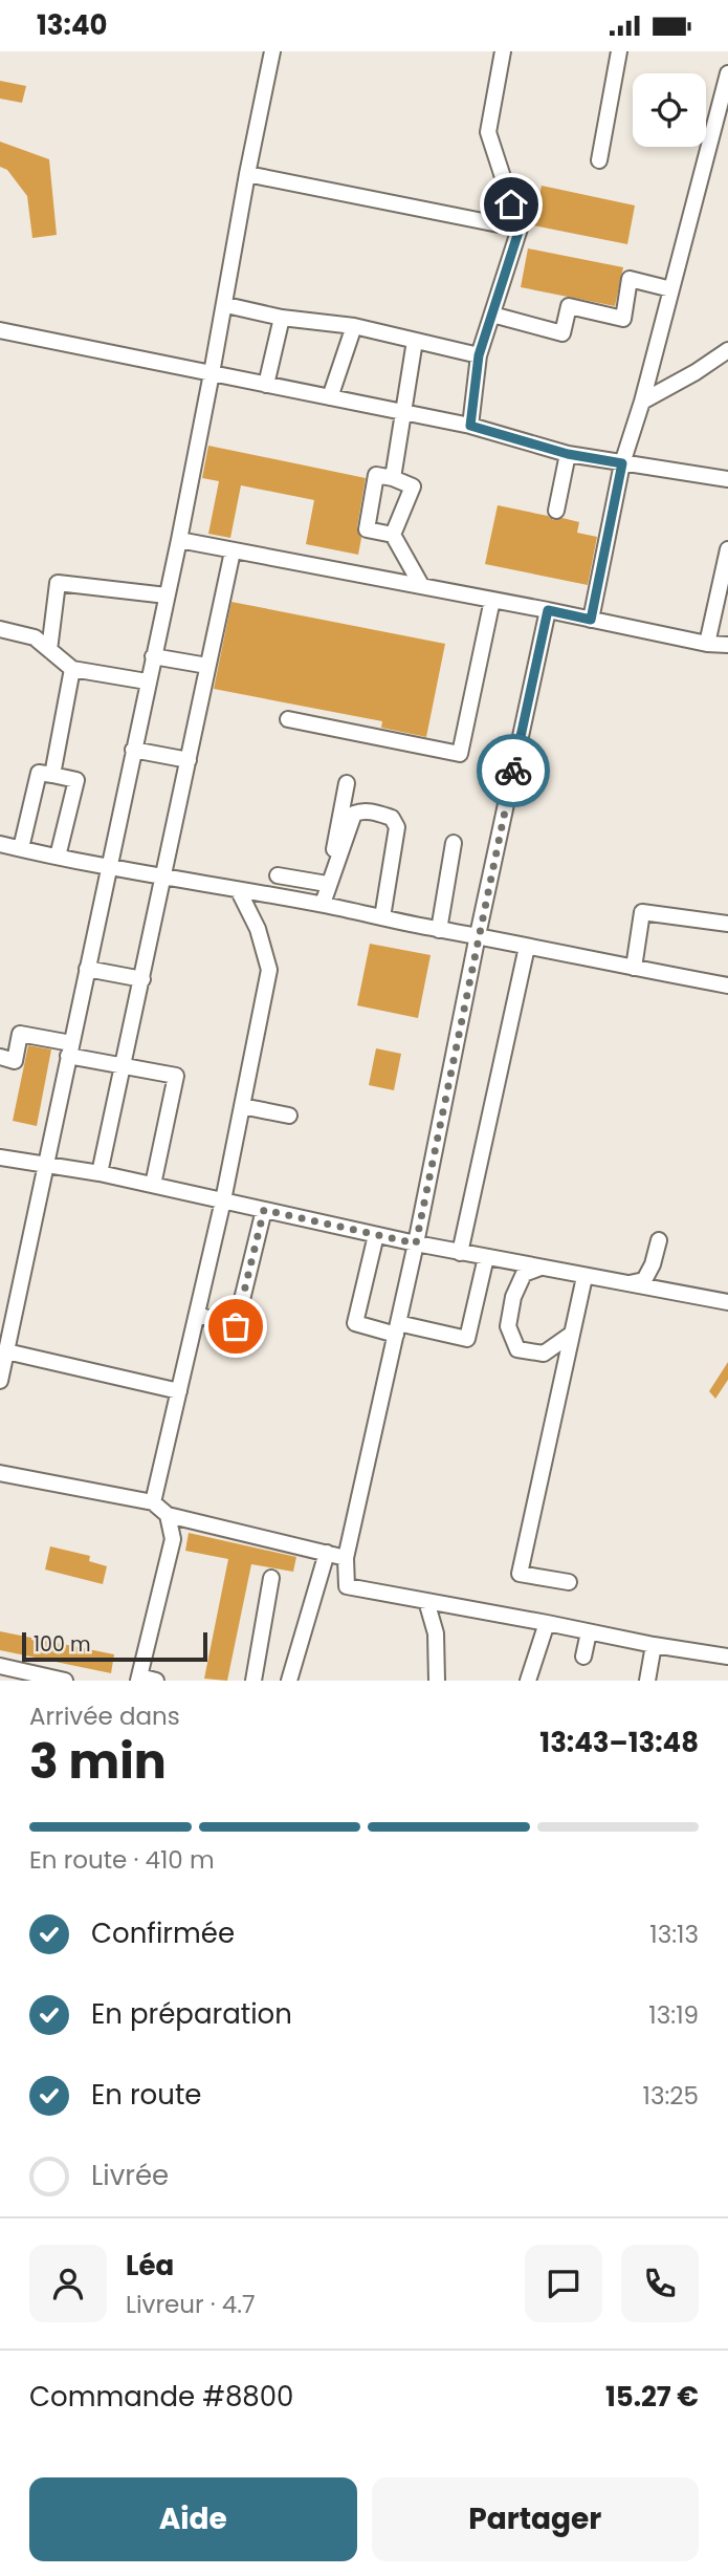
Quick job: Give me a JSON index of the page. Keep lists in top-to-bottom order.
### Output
{
  "scale_bar": "100 m",
  "page": {
    "status": "13:40",
    "scale": "100 m",
    "heading": ["3 min", "Arrivée dans", "13:43–13:48"],
    "panel": [
      "Léa",
      "Livreur · 4.7",
      "Commande #8800",
      "15.27 €"
    ],
    "bar": "En route · 410 m",
    "list": [
      ["Confirmée", "13:13"],
      ["En préparation", "13:19"],
      ["En route", "13:25"],
      "Livrée"
    ],
    "buttons": ["Aide", "Partager"]
  }
}
